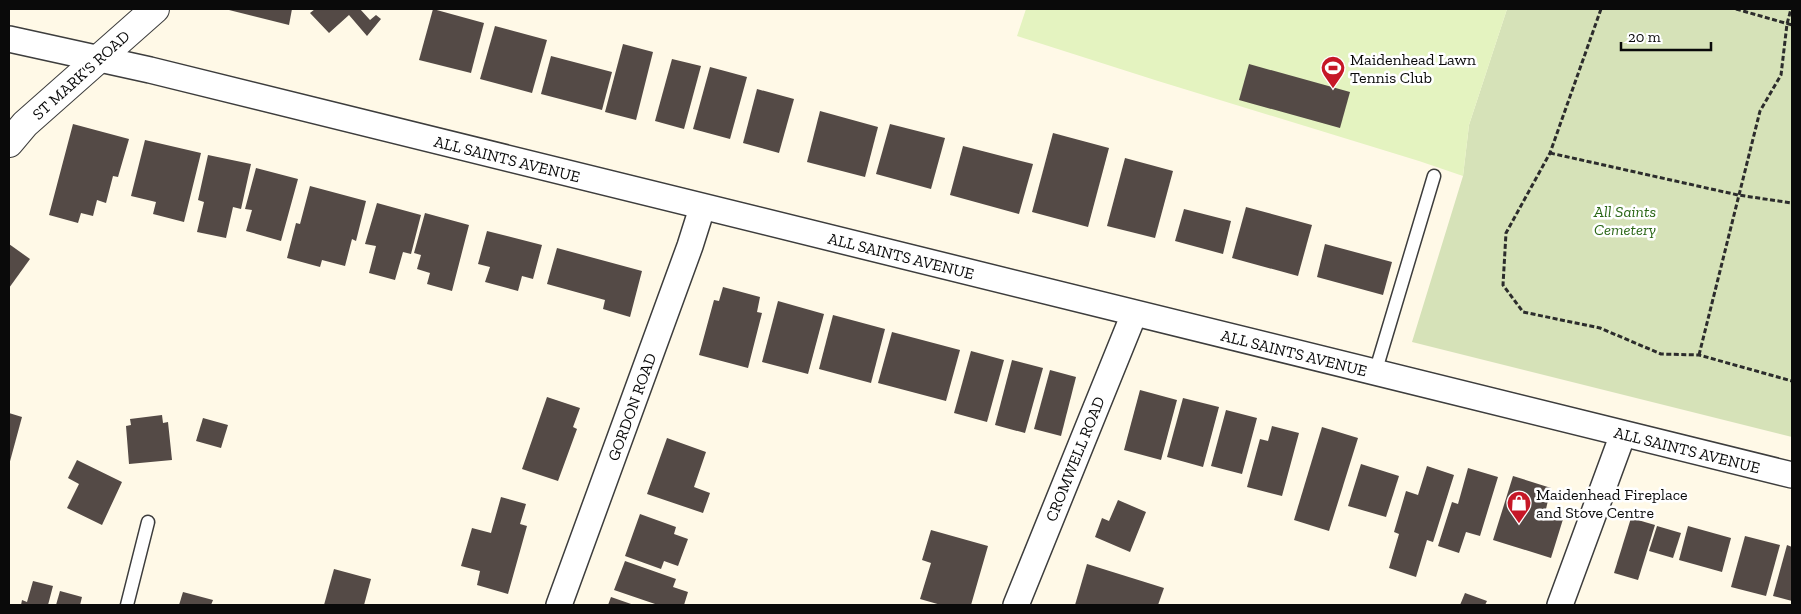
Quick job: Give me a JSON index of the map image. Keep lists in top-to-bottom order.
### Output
{
  "streets": {
    "street": [
      "ST MARK'S ROAD",
      "ALL SAINTS AVENUE",
      "GORDON ROAD",
      "CROMWELL ROAD"
    ]
  },
  "crossings": [
    ["ST MARK'S ROAD", "ALL SAINTS AVENUE"],
    ["ALL SAINTS AVENUE", "GORDON ROAD"],
    ["ALL SAINTS AVENUE", "CROMWELL ROAD"]
  ],
  "parks": ["All Saints Cemetery"],
  "places": {
    "sports": ["Maidenhead Lawn Tennis Club"],
    "shop": ["Maidenhead Fireplace and Stove Centre"]
  },
  "scale_bar": "20 m"
}
